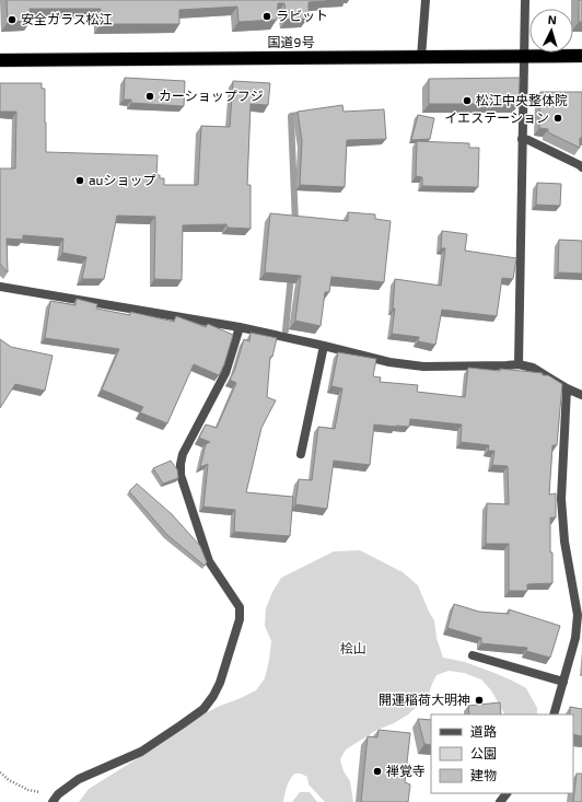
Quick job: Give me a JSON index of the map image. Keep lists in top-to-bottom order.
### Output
{
  "streets": {
    "highway": ["国道9号"]
  },
  "parks": ["桧山"],
  "places": [
    "ラビット",
    "安全ガラス松江",
    "カーショップフジ",
    "松江中央整体院",
    "イエステーション",
    "auショップ",
    "開運稲荷大明神",
    "禅覚寺"
  ],
  "legend": ["道路", "公園", "建物"],
  "north": "top"
}
